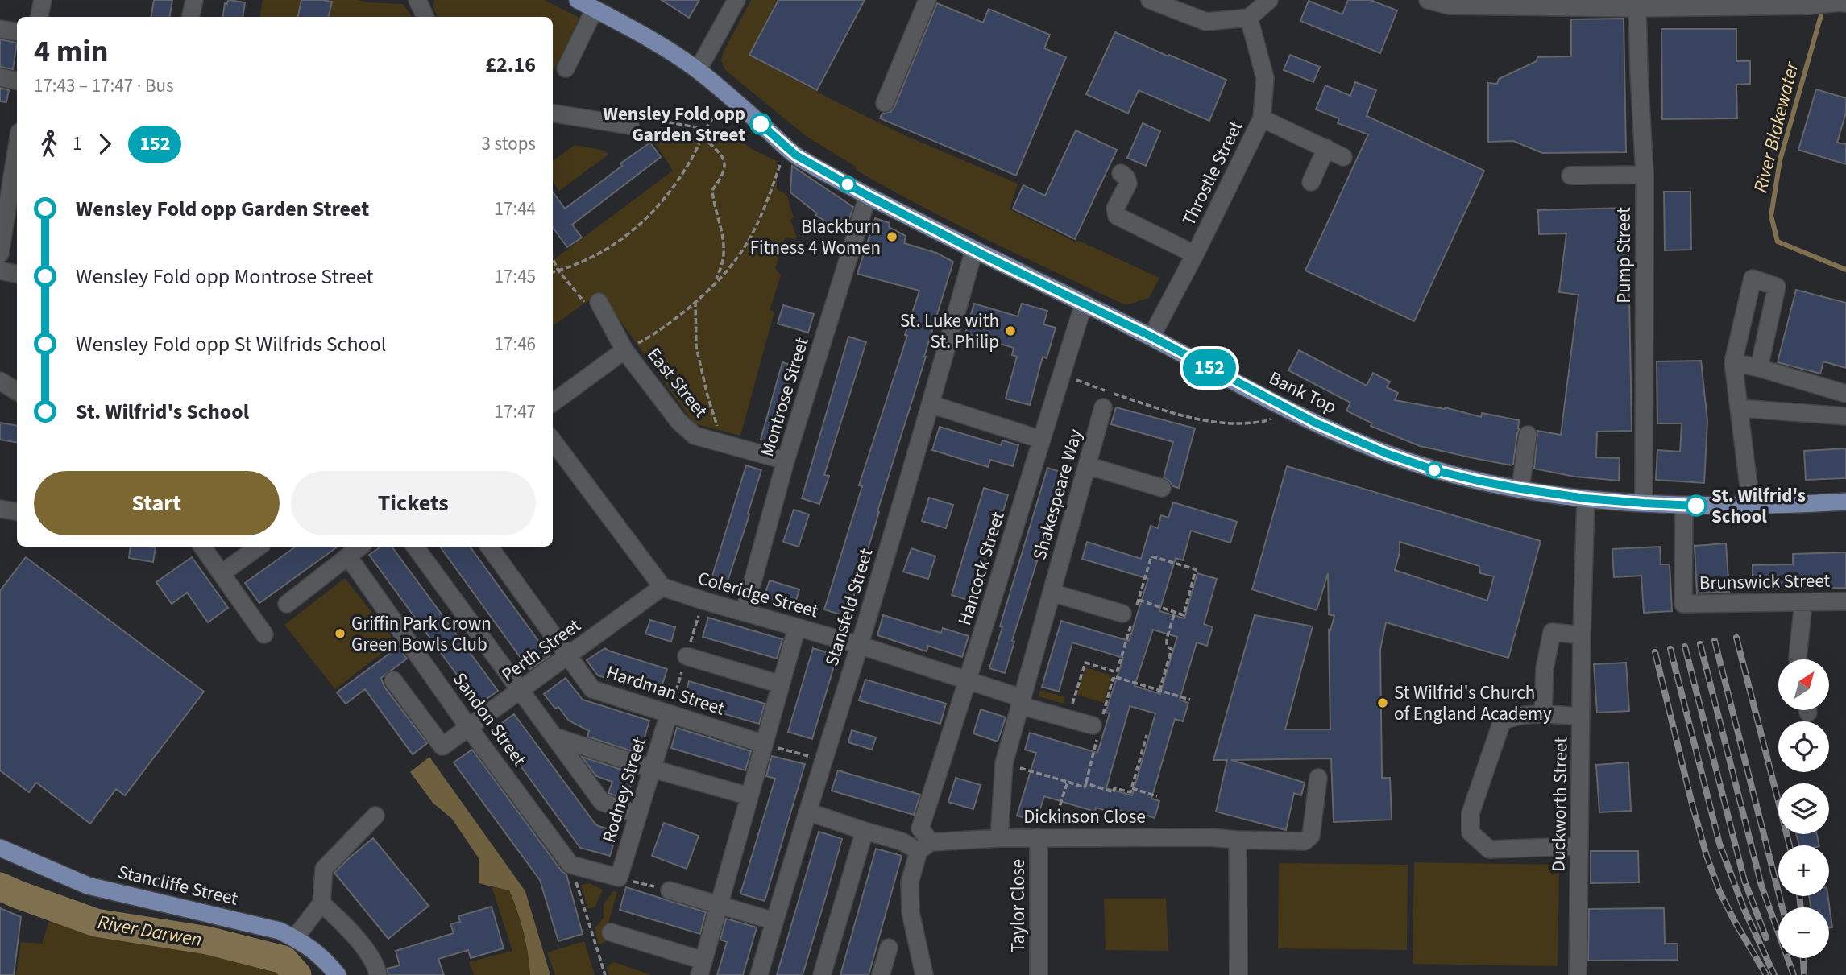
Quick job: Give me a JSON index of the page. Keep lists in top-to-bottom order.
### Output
{
  "streets": {
    "main road": ["Bank Top", "Stancliffe Street"],
    "street": [
      "Throstle Street",
      "Pump Street",
      "East Street",
      "Montrose Street",
      "Shakespeare Way",
      "Hancock Street",
      "Brunswick Street",
      "Coleridge Street",
      "Stansfeld Street",
      "Perth Street",
      "Hardman Street",
      "Sandon Street",
      "Rodney Street",
      "Duckworth Street",
      "Dickinson Close",
      "Taylor Close"
    ]
  },
  "crossings": [
    ["Throstle Street", "Bank Top"],
    ["Pump Street", "Bank Top"],
    ["East Street", "Montrose Street"],
    ["Bank Top", "Montrose Street"],
    ["Bank Top", "Hancock Street"],
    ["Bank Top", "Brunswick Street"],
    ["Bank Top", "Stansfeld Street"],
    ["Bank Top", "Duckworth Street"],
    ["Montrose Street", "Coleridge Street"],
    ["Shakespeare Way", "Coleridge Street"],
    ["Shakespeare Way", "Dickinson Close"],
    ["Hancock Street", "Coleridge Street"],
    ["Hancock Street", "Dickinson Close"],
    ["Coleridge Street", "Stansfeld Street"],
    ["Coleridge Street", "Perth Street"],
    ["Stansfeld Street", "Dickinson Close"],
    ["Perth Street", "Hardman Street"],
    ["Perth Street", "Sandon Street"],
    ["Hardman Street", "Rodney Street"],
    ["Dickinson Close", "Taylor Close"]
  ],
  "water": ["River Blakewater", "River Darwen"],
  "places": [
    "Wensley Fold opp Garden Street",
    "Blackburn Fitness 4 Women",
    "St. Luke with St. Philip",
    "St. Wilfrid's School",
    "Griffin Park Crown Green Bowls Club",
    "St Wilfrid's Church of England Academy"
  ],
  "lines": ["bus line 152"],
  "north": "top right",
  "page": {
    "on_map": "152",
    "heading": ["4 min", "17:43 – 17:47 · Bus", "£2.16"],
    "legs": ["1", "152", "3 stops"],
    "list": [
      {
        "name": "Wensley Fold opp Garden Street",
        "value": "17:44"
      },
      {
        "name": "Wensley Fold opp Montrose Street",
        "value": "17:45"
      },
      {
        "name": "Wensley Fold opp St Wilfrids School",
        "value": "17:46"
      },
      {
        "name": "St. Wilfrid's School",
        "value": "17:47"
      }
    ],
    "buttons": ["Start", "Tickets"],
    "map_buttons": ["+", "−"]
  }
}
